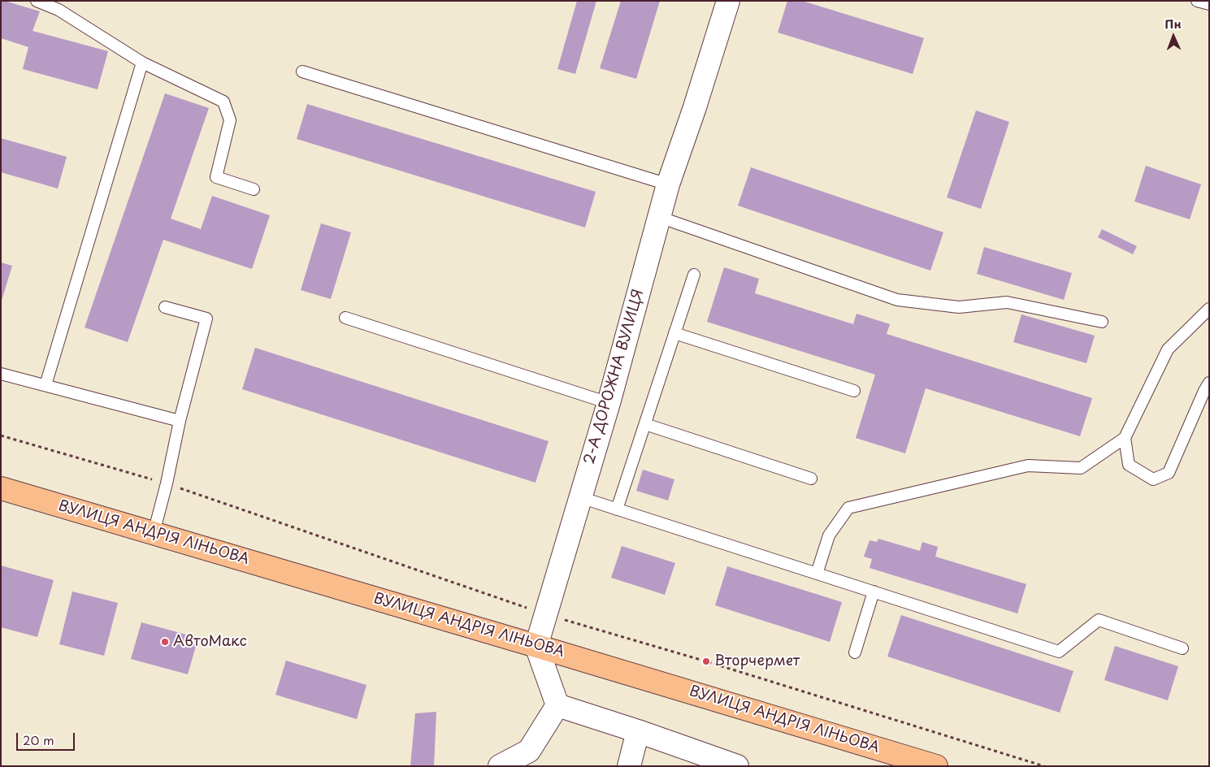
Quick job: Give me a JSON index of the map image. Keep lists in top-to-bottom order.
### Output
{
  "streets": {
    "main road": ["ВУЛИЦЯ АНДРІЯ ЛІНЬОВА"],
    "street": ["2-А ДОРОЖНА ВУЛИЦЯ"]
  },
  "crossings": [
    ["2-А ДОРОЖНА ВУЛИЦЯ", "ВУЛИЦЯ АНДРІЯ ЛІНЬОВА"]
  ],
  "places": ["АвтоМакс", "Вторчермет"],
  "scale_bar": "20 m",
  "north": "top"
}
